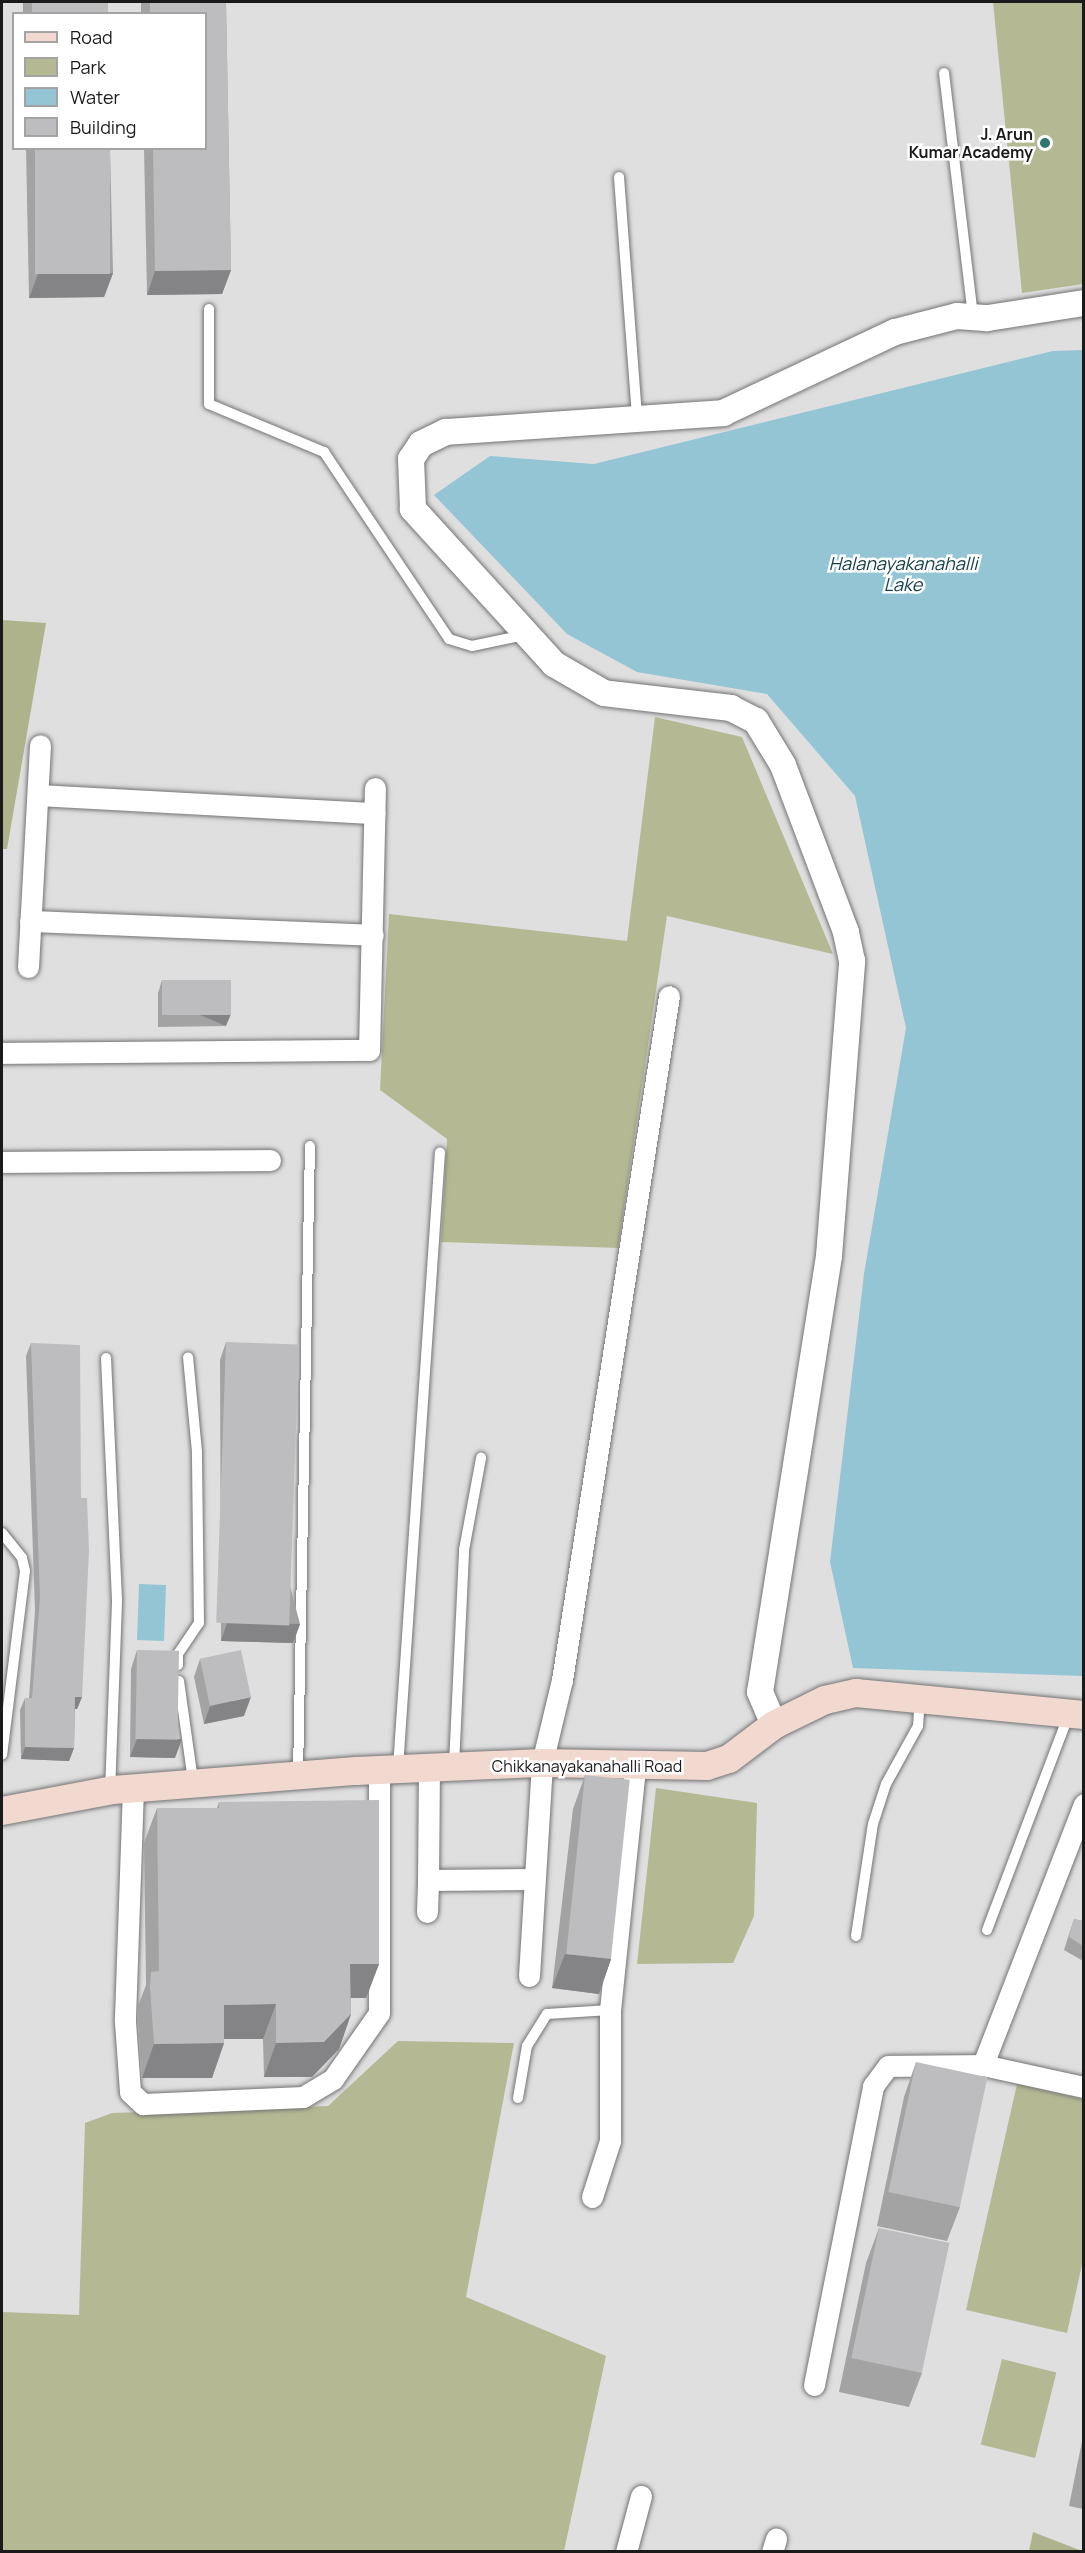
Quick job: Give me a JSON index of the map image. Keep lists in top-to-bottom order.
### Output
{
  "streets": {
    "main road": ["Chikkanayakanahalli Road"]
  },
  "water": ["Halanayakanahalli Lake"],
  "places": ["J. Arun Kumar Academy"],
  "legend": [
    "Road",
    "Park",
    "Water",
    "Building"
  ]
}
